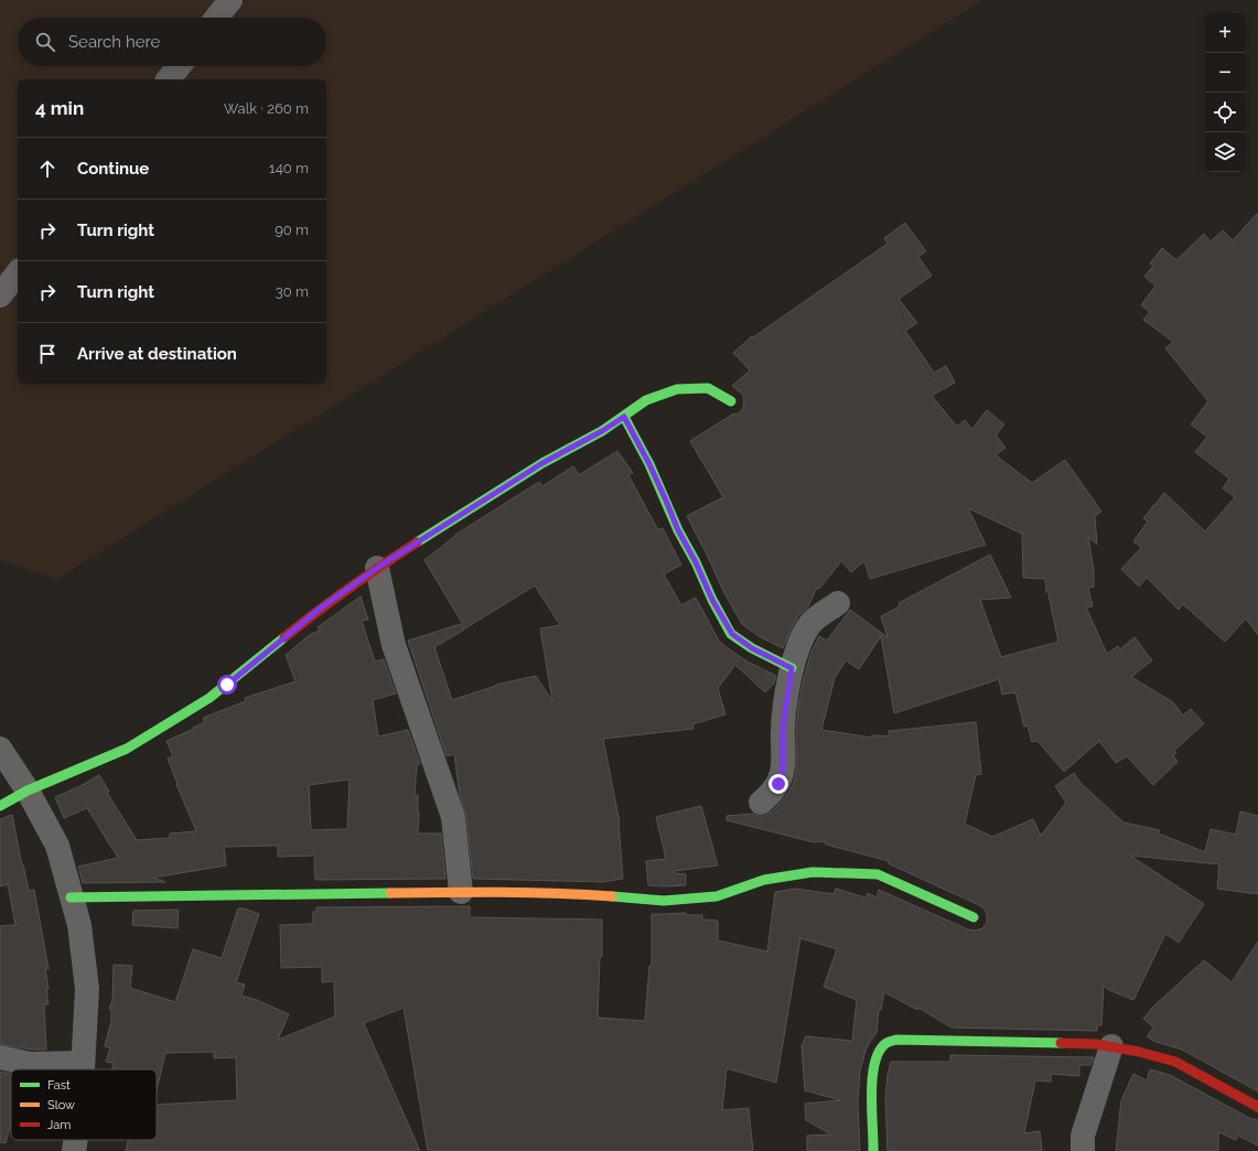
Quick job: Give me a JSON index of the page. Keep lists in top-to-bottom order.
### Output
{
  "legend": ["Fast", "Slow", "Jam"],
  "page": {
    "map_buttons": ["+", "−"],
    "search": "Search here",
    "heading": ["4 min", "Walk · 260 m"],
    "list": [
      ["Continue", "140 m"],
      ["Turn right", "90 m"],
      ["Turn right", "30 m"],
      "Arrive at destination"
    ]
  }
}
